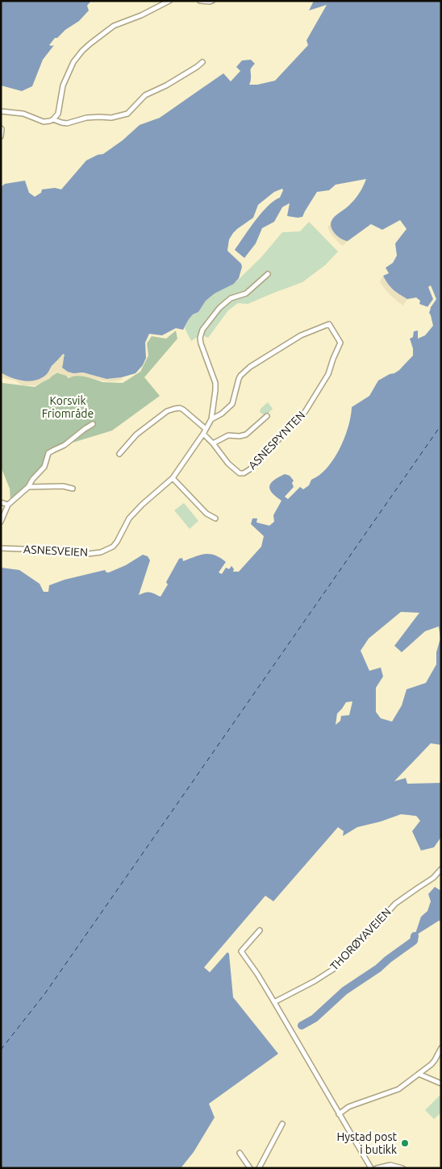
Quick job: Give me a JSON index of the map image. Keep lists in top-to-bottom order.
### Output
{
  "streets": {
    "street": ["ASNESPYNTEN", "ASNESVEIEN", "THORØYAVEIEN"]
  },
  "crossings": [
    ["ASNESPYNTEN", "ASNESVEIEN"]
  ],
  "parks": ["Korsvik Friområde"],
  "places": ["Hystad post i butikk"]
}
